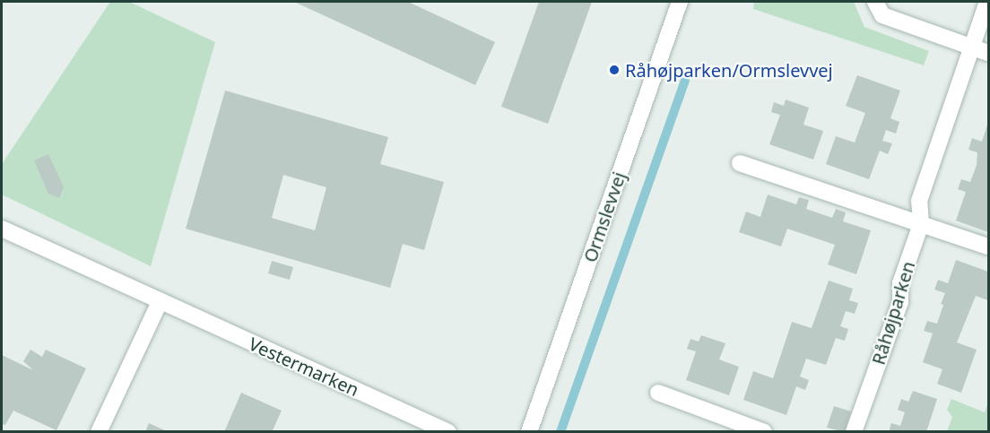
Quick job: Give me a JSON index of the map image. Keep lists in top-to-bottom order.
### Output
{
  "streets": {
    "street": ["Ormslevvej", "Råhøjparken", "Vestermarken"]
  },
  "places": ["Råhøjparken/Ormslevvej"]
}
